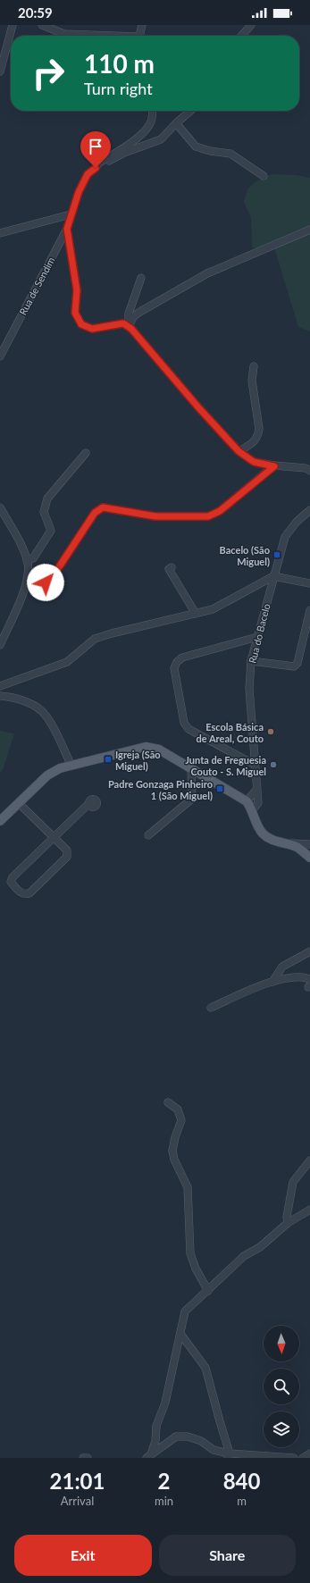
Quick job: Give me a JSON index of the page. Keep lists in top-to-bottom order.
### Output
{
  "streets": {
    "street": ["Rua de Sendim", "Rua do Bacelo"]
  },
  "places": {
    "transit": ["Bacelo (São Miguel)", "Igreja (São Miguel)", "Padre Gonzaga Pinheiro 1 (São Miguel)"],
    "other": ["Escola Básica de Areal, Couto", "Junta de Freguesia Couto - S. Miguel"]
  },
  "north": "bottom",
  "page": {
    "status": "20:59",
    "turn": ["110 m", "Turn right"],
    "eta": [
      "21:01",
      "Arrival",
      "2",
      "min",
      "840",
      "m"
    ],
    "buttons": ["Exit", "Share"]
  }
}
